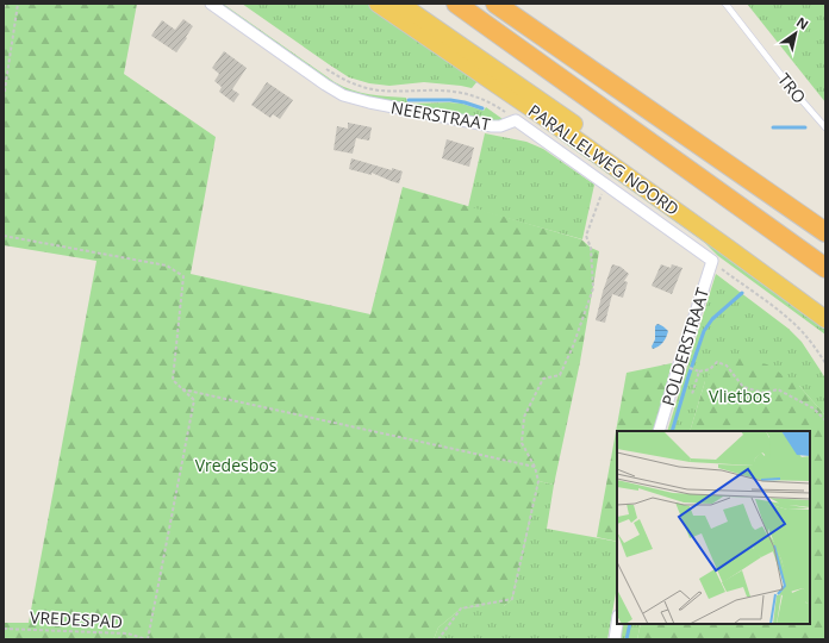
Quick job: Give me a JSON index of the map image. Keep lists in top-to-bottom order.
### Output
{
  "streets": {
    "highway": ["PARALLELWEG NOORD"],
    "street": ["NEERSTRAAT", "POLDERSTRAAT"],
    "lane": ["TRO"],
    "path": ["VREDESPAD"]
  },
  "crossings": [
    ["NEERSTRAAT", "POLDERSTRAAT"]
  ],
  "parks": ["Vlietbos", "Vredesbos"],
  "north": "top right"
}
